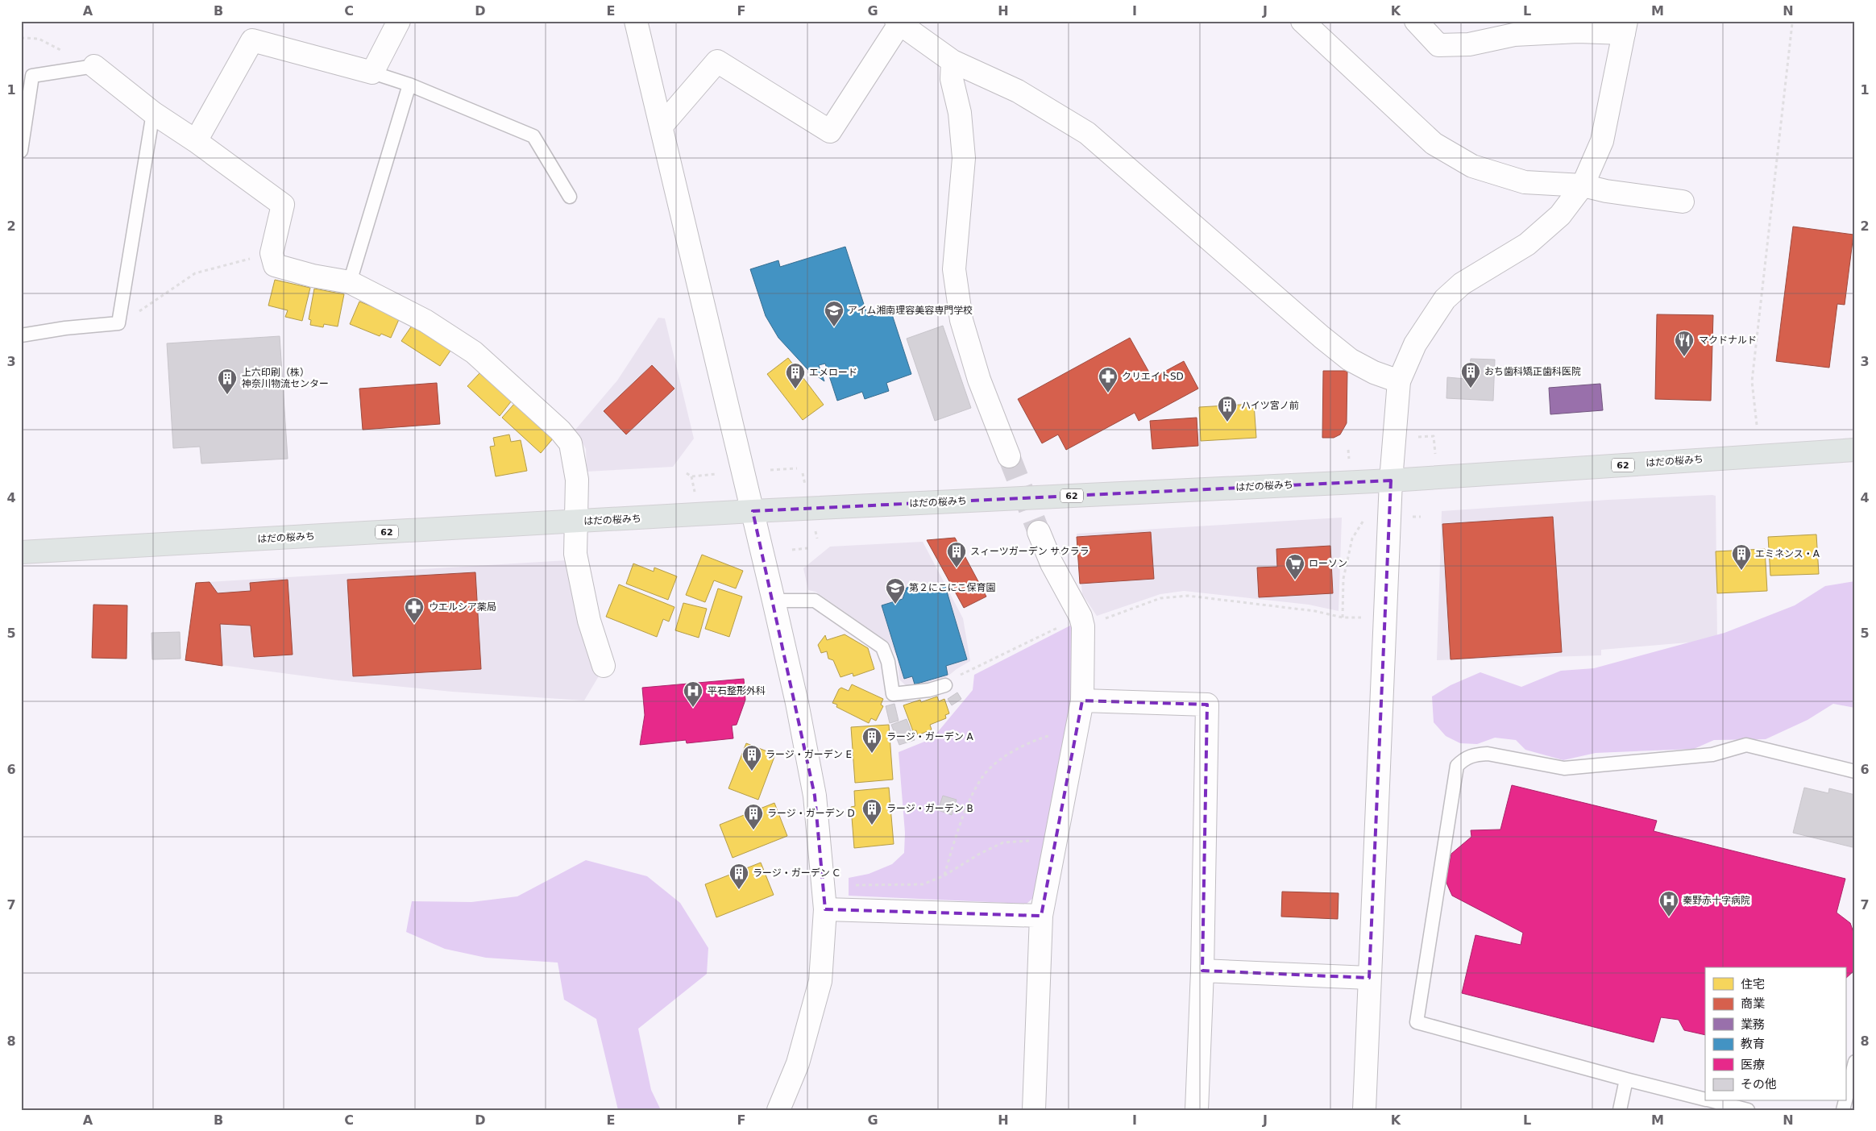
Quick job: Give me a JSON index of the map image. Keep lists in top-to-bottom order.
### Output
{
  "streets": {
    "main road": ["はだの桜みち", "62"]
  },
  "places": {
    "school or university": ["アイム湘南理容美容専門学校", "第２にこにこ保育園"],
    "restaurant": ["マクドナルド"],
    "building": [
      "おち歯科矯正歯科医院",
      "エメロード",
      "上六印刷（株） 神奈川物流センター",
      "ハイツ宮ノ前",
      "スィーツガーデン サクララ",
      "エミネンス・A",
      "ラージ・ガーデン A",
      "ラージ・ガーデン E",
      "ラージ・ガーデン B",
      "ラージ・ガーデン D",
      "ラージ・ガーデン C"
    ],
    "pharmacy": ["クリエイトSD", "ウエルシア薬局"],
    "supermarket": ["ローソン"],
    "hospital": ["平石整形外科", "秦野赤十字病院"]
  },
  "legend": [
    "住宅",
    "商業",
    "業務",
    "教育",
    "医療",
    "その他"
  ],
  "grid": {
    "columns": [
      "A",
      "B",
      "C",
      "D",
      "E",
      "F",
      "G",
      "H",
      "I",
      "J",
      "K",
      "L",
      "M",
      "N"
    ],
    "rows": [
      "1",
      "2",
      "3",
      "4",
      "5",
      "6",
      "7",
      "8"
    ]
  }
}
